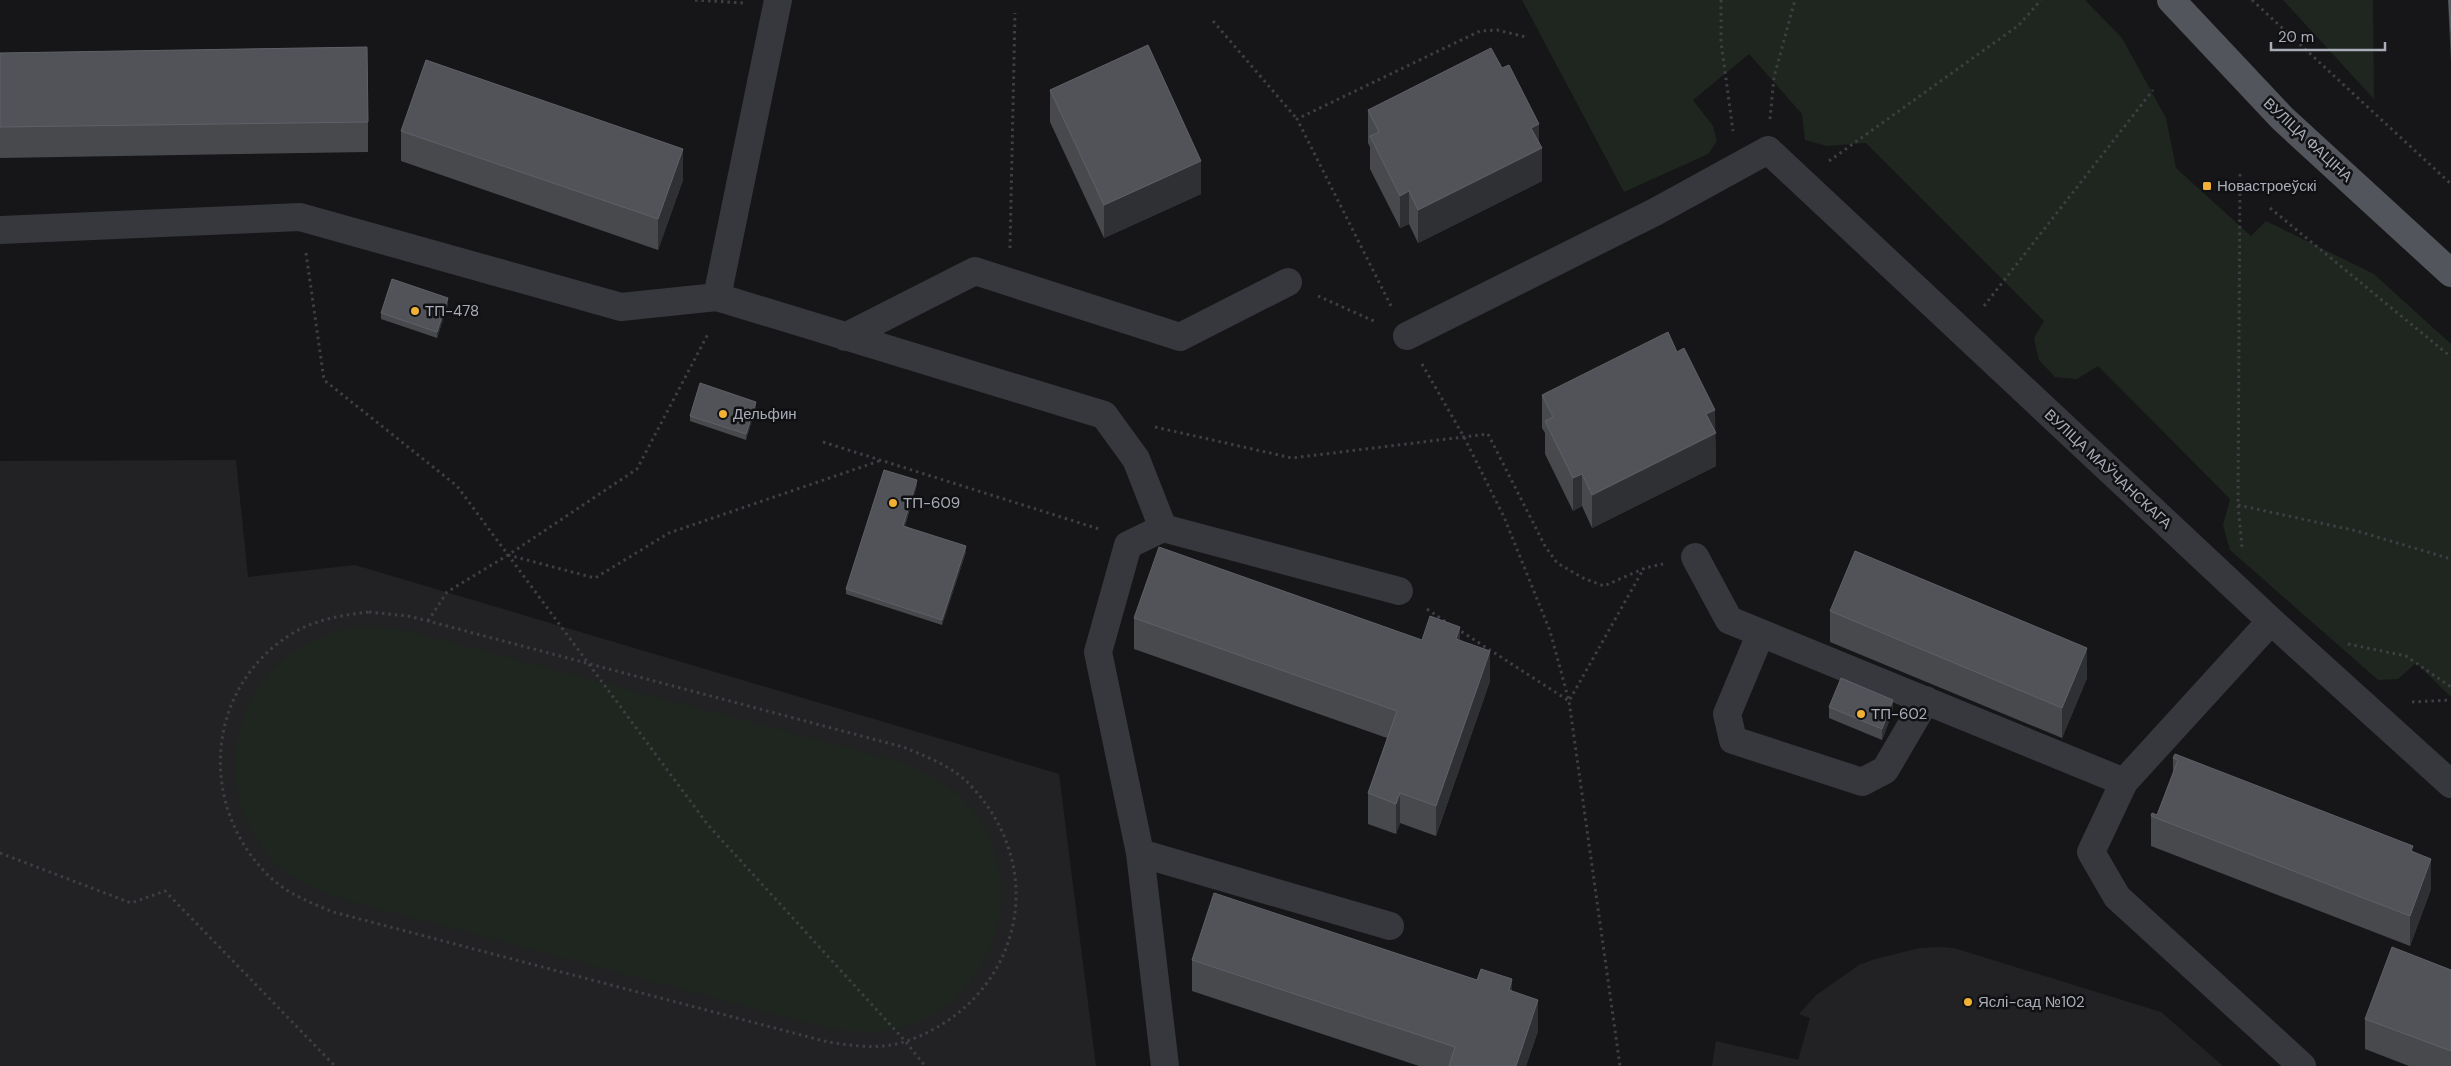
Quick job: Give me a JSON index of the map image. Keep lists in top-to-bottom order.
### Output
{
  "streets": {
    "main road": ["ВУЛІЦА ФАЦІНА"],
    "lane": ["ВУЛІЦА МАЎЧАНСКАГА"]
  },
  "places": {
    "transit": ["Новастроеўскі"],
    "other": [
      "ТП-478",
      "Дельфин",
      "ТП-609",
      "ТП-602",
      "Яслі-сад №102"
    ]
  },
  "scale_bar": "20 m"
}
